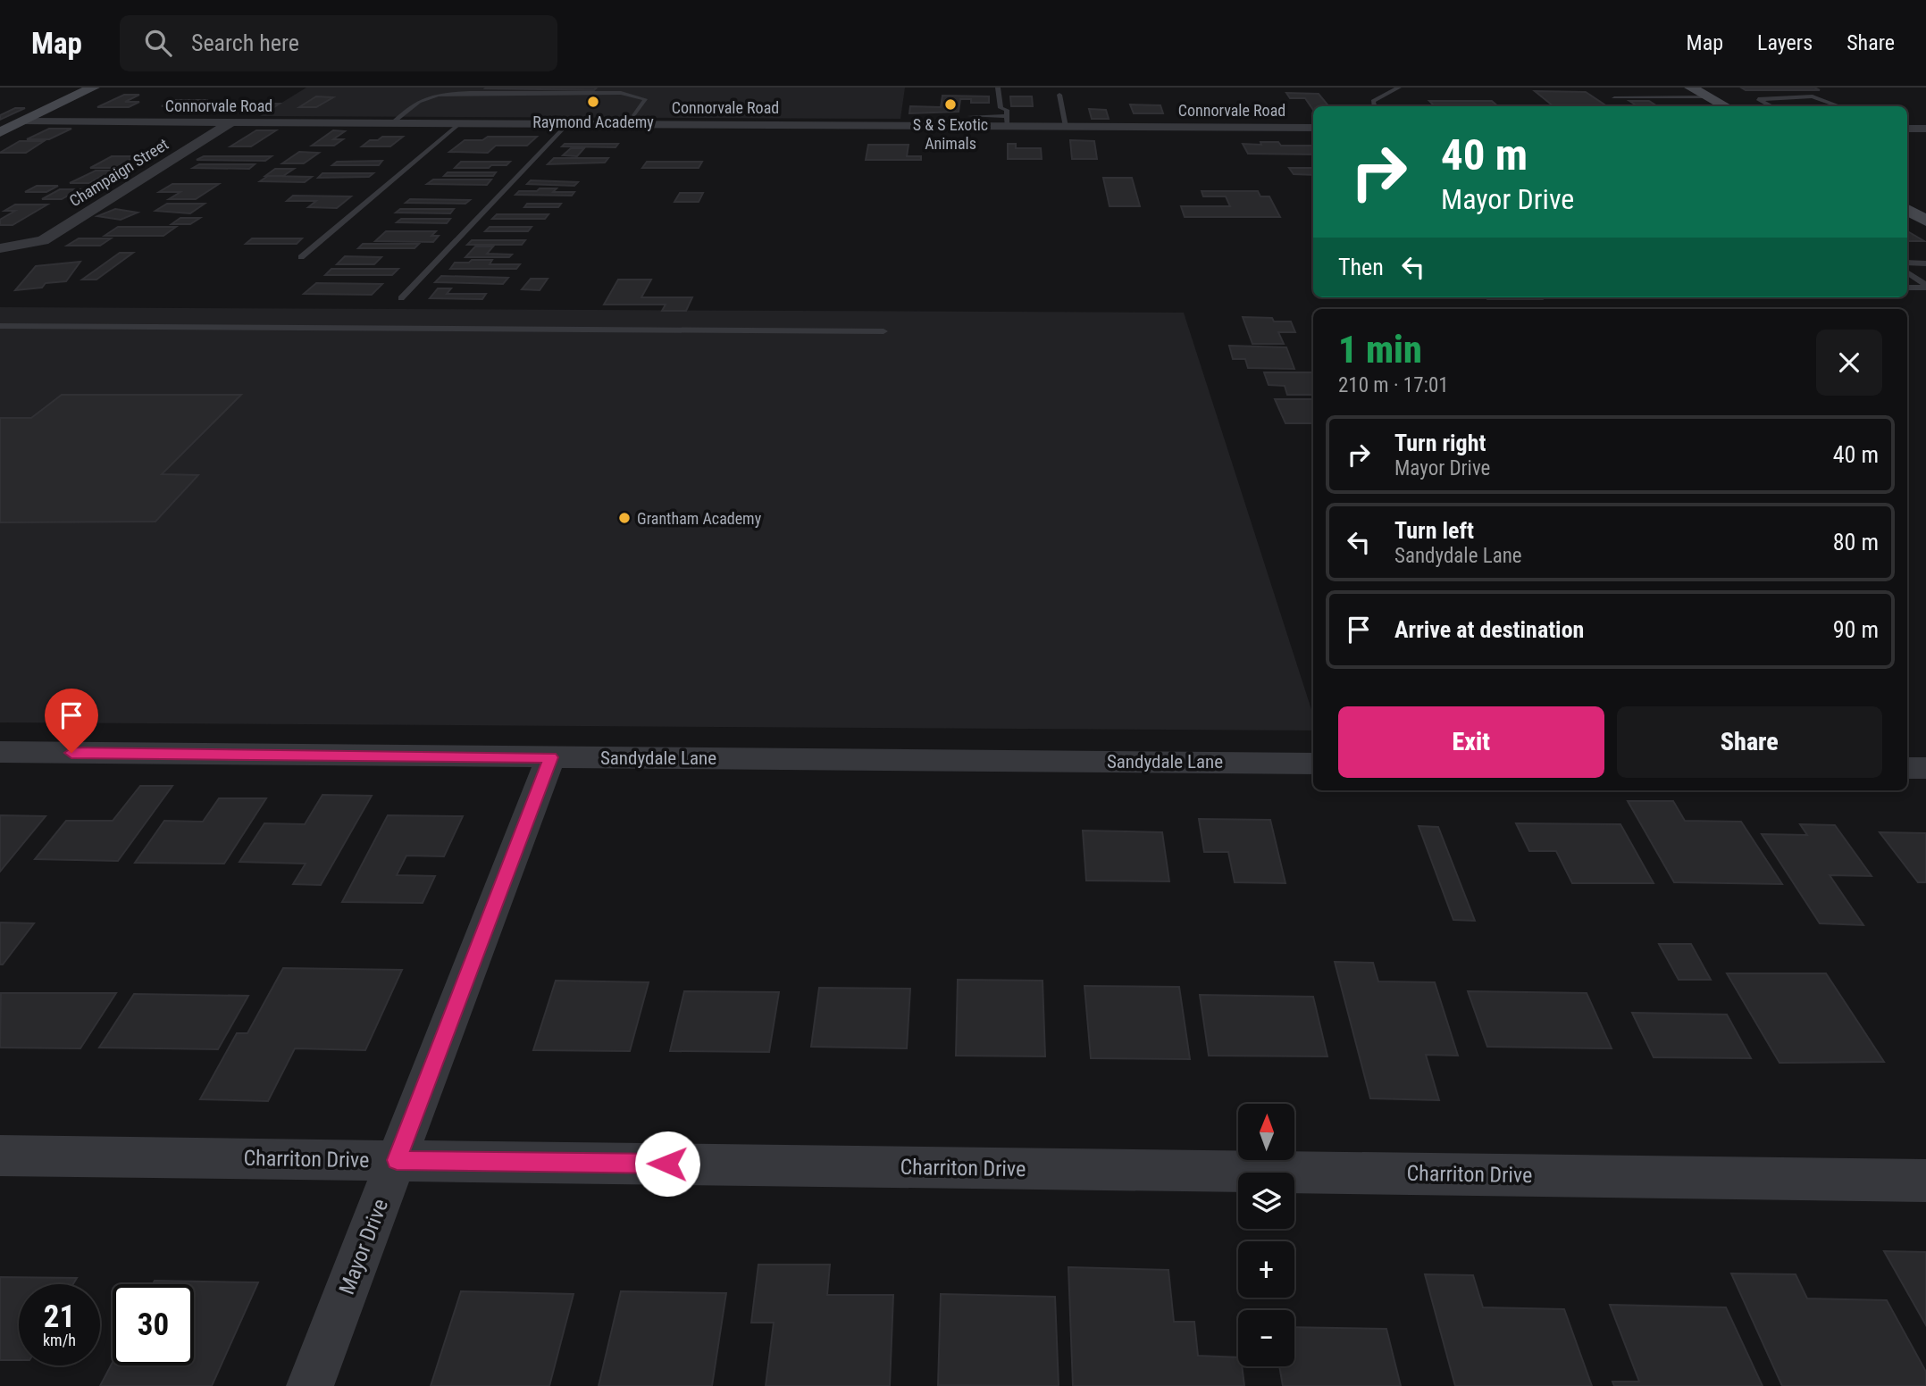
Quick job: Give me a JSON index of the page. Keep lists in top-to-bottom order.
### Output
{
  "streets": {
    "street": [
      "Connorvale Road",
      "Champaign Street",
      "Sandydale Lane",
      "Charriton Drive",
      "Mayor Drive"
    ]
  },
  "crossings": [
    ["Connorvale Road", "Champaign Street"],
    ["Sandydale Lane", "Mayor Drive"],
    ["Charriton Drive", "Mayor Drive"]
  ],
  "places": ["Raymond Academy", "S & S Exotic Animals", "Grantham Academy"],
  "north": "top",
  "page": {
    "header": "Map",
    "search": "Search here",
    "nav": ["Map", "Layers", "Share"],
    "turn": ["40 m", "Mayor Drive"],
    "then": "Then",
    "heading": ["1 min", "210 m · 17:01"],
    "list": [
      {
        "name": "Turn right",
        "note": "Mayor Drive",
        "value": "40 m"
      },
      {
        "name": "Turn left",
        "note": "Sandydale Lane",
        "value": "80 m"
      },
      {
        "name": "Arrive at destination",
        "value": "90 m"
      }
    ],
    "buttons": ["Exit", "Share"],
    "map_buttons": ["+", "−"],
    "speed": "21 km/h",
    "limit": "30"
  }
}
